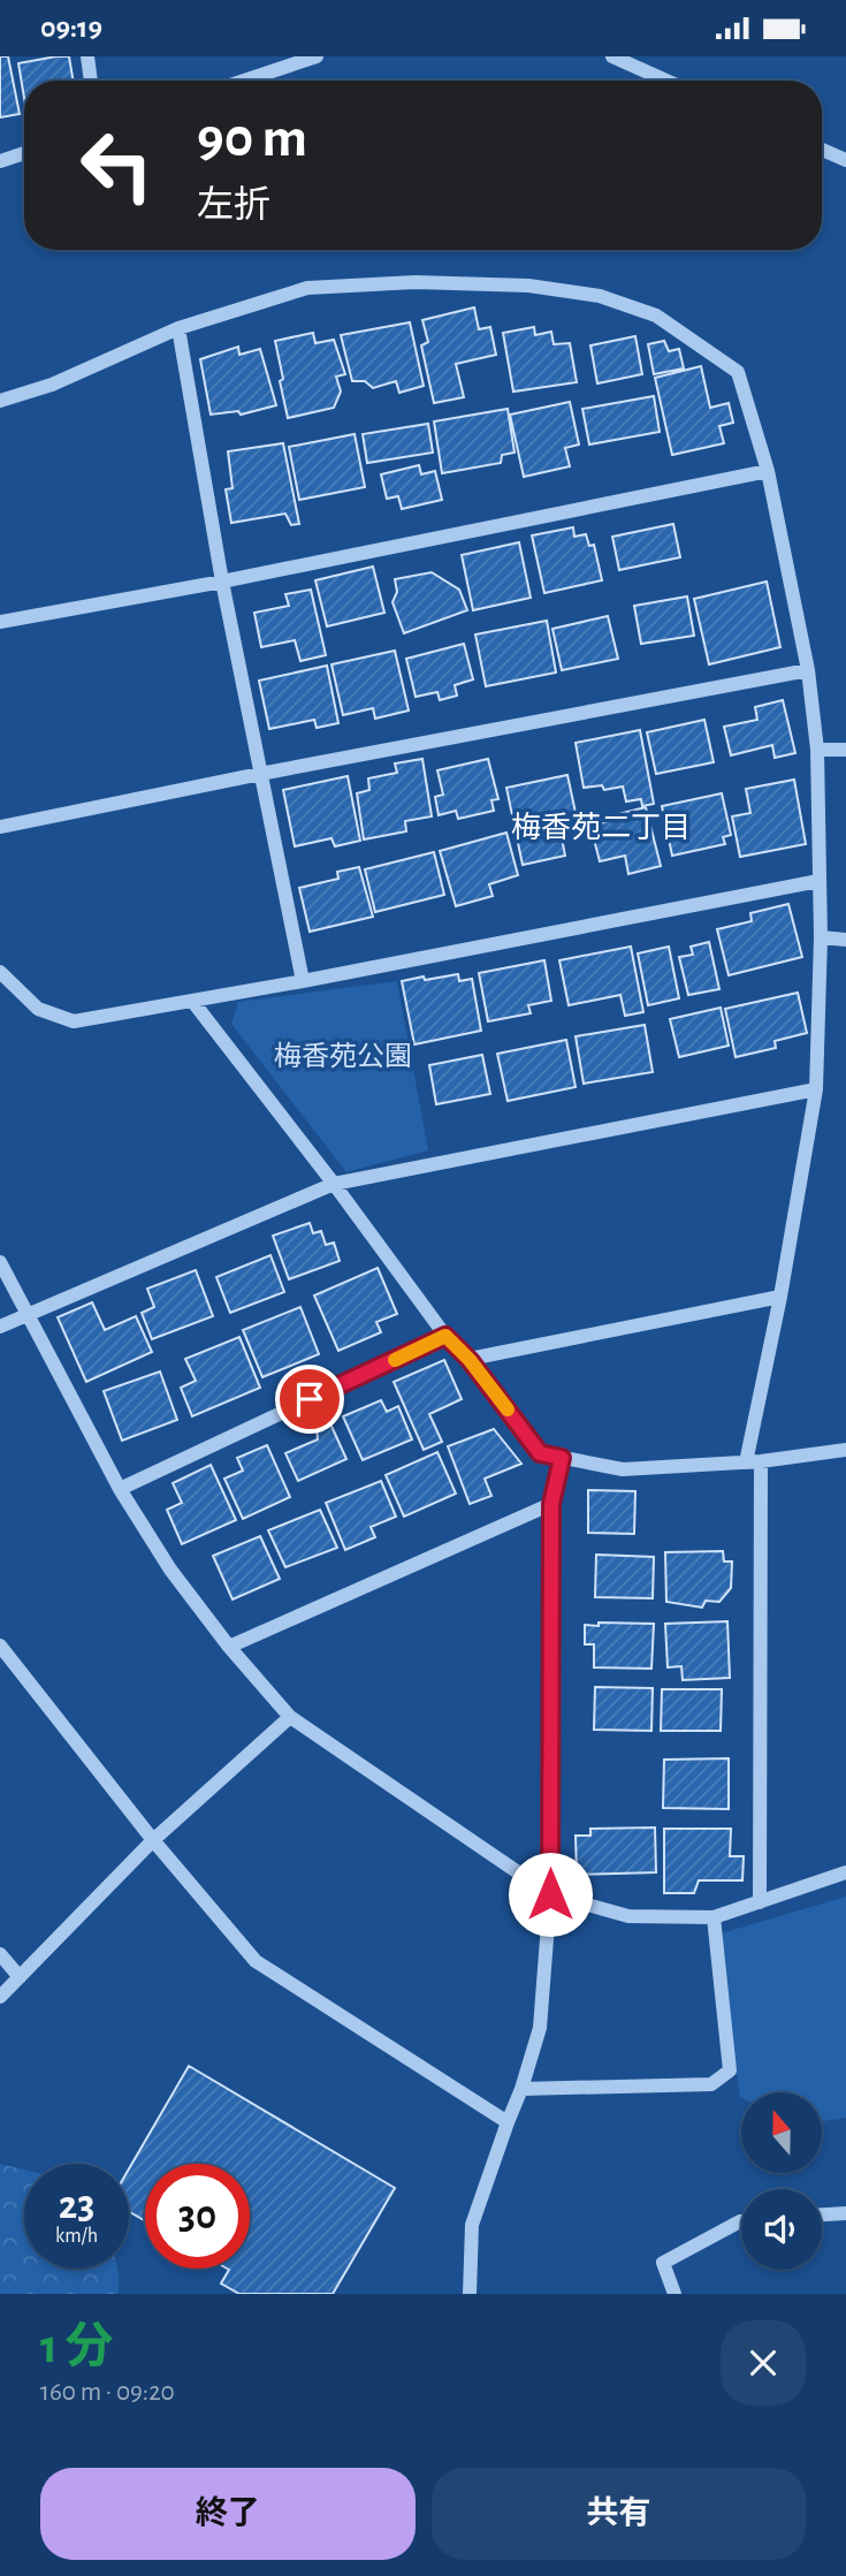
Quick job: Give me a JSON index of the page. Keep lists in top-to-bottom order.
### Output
{
  "districts": ["梅香苑二丁目"],
  "parks": ["梅香苑公園"],
  "north": "top",
  "page": {
    "status": "09:19",
    "turn": ["90 m", "左折"],
    "speed": "23 km/h",
    "limit": "30",
    "heading": ["1 分", "160 m · 09:20"],
    "buttons": ["終了", "共有"]
  }
}
